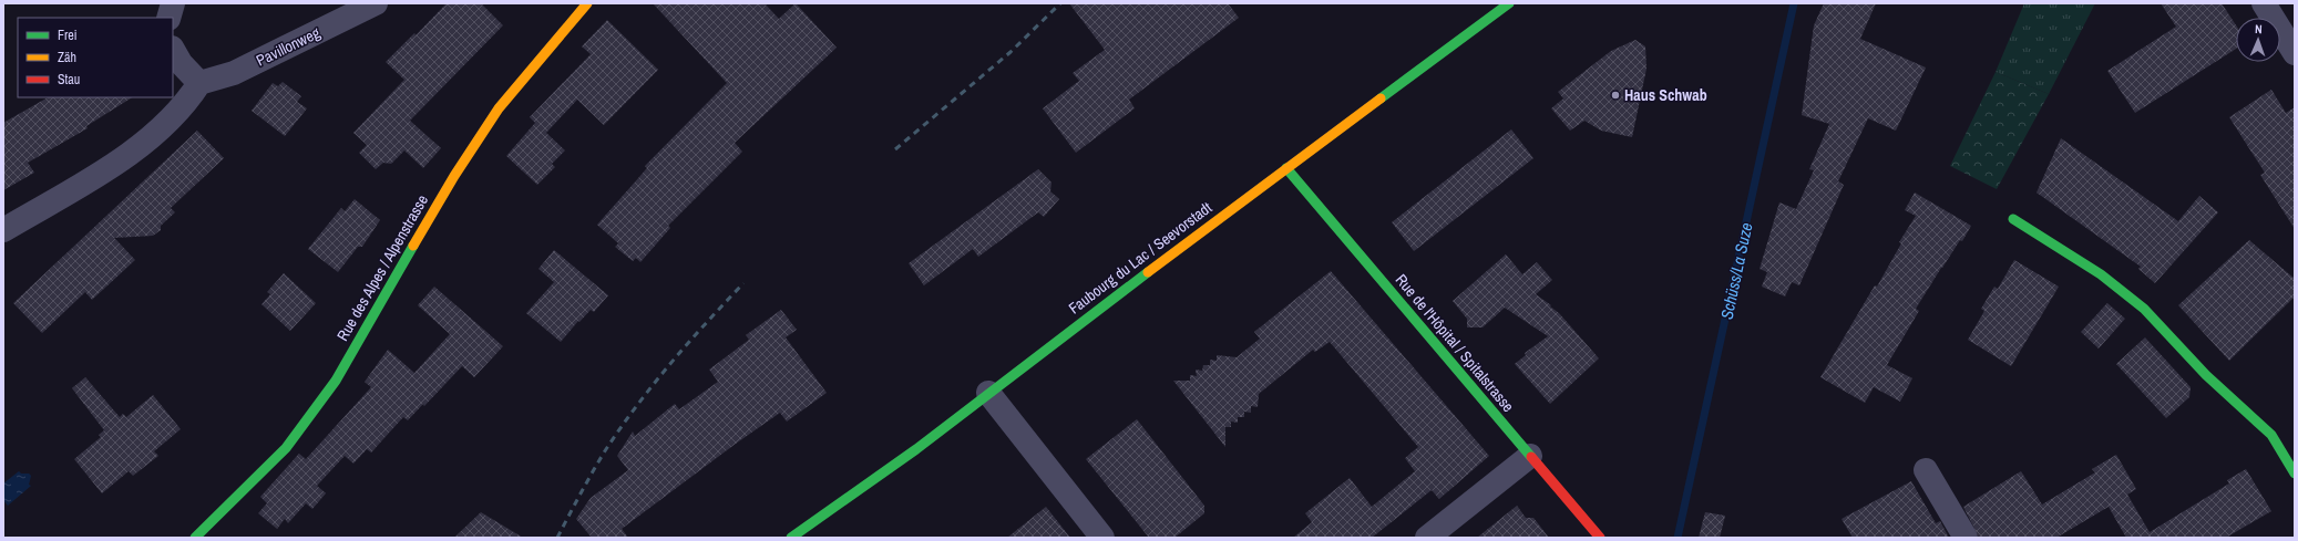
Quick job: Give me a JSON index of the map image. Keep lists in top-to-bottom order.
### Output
{
  "streets": {
    "street": [
      "Pavillonweg",
      "Faubourg du Lac / Seevorstadt",
      "Rue des Alpes / Alpenstrasse",
      "Rue de l'Hôpital / Spitalstrasse"
    ]
  },
  "crossings": [
    ["Faubourg du Lac / Seevorstadt", "Rue de l'Hôpital / Spitalstrasse"]
  ],
  "water": ["Schüss/La Suze"],
  "places": ["Haus Schwab"],
  "legend": ["Frei", "Zäh", "Stau"],
  "north": "top"
}
